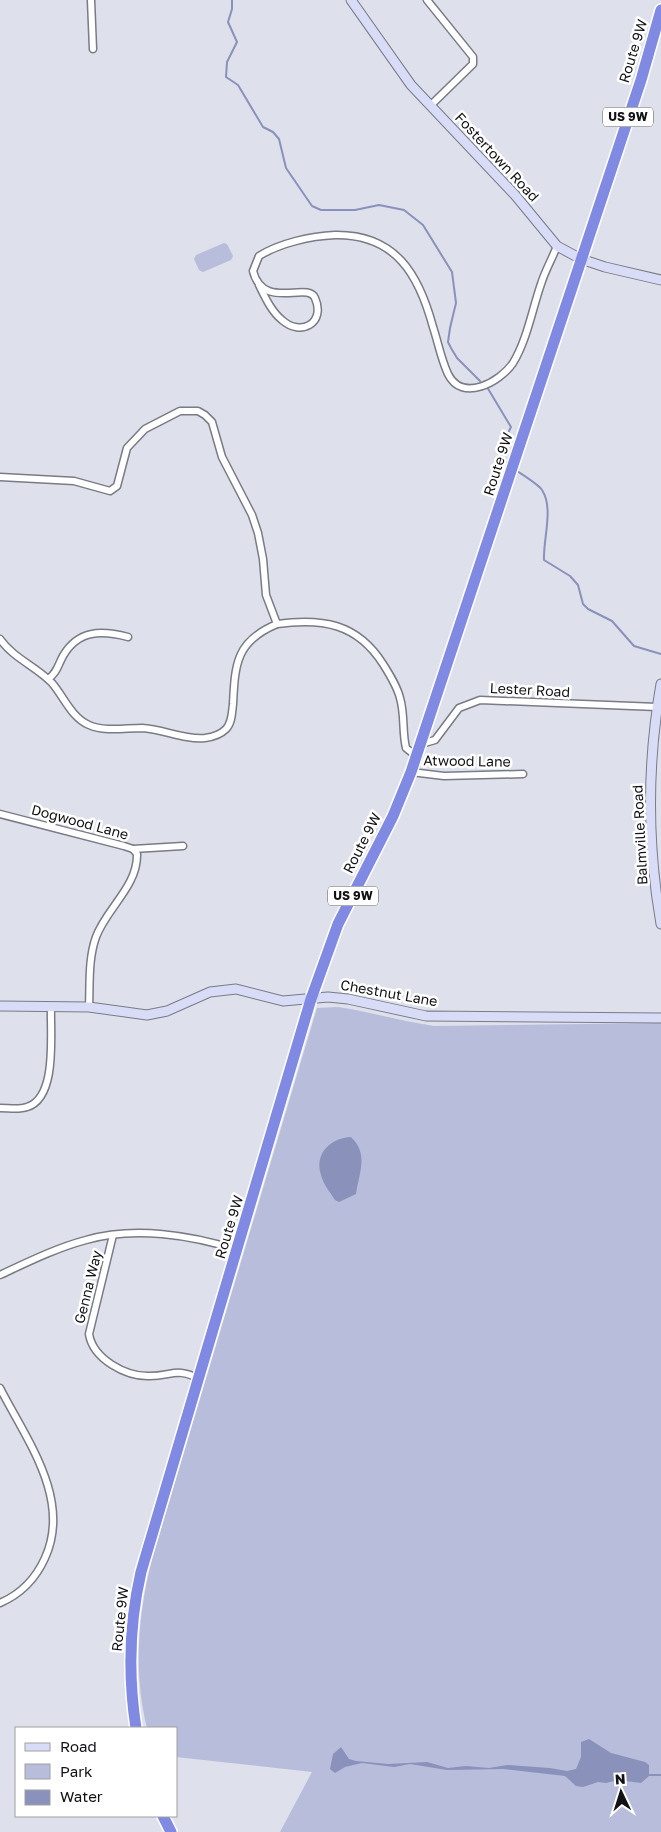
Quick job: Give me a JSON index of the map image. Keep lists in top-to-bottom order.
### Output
{
  "streets": {
    "highway": ["Route 9W", "US 9W"],
    "street": [
      "Fostertown Road",
      "Lester Road",
      "Atwood Lane",
      "Dogwood Lane",
      "Balmville Road",
      "Chestnut Lane",
      "Genna Way"
    ]
  },
  "crossings": [
    ["Route 9W", "Fostertown Road"],
    ["Route 9W", "Lester Road"],
    ["Route 9W", "Atwood Lane"],
    ["Route 9W", "Chestnut Lane"],
    ["Route 9W", "Genna Way"],
    ["Lester Road", "Balmville Road"],
    ["Dogwood Lane", "Chestnut Lane"]
  ],
  "legend": ["Road", "Park", "Water"],
  "north": "top"
}
